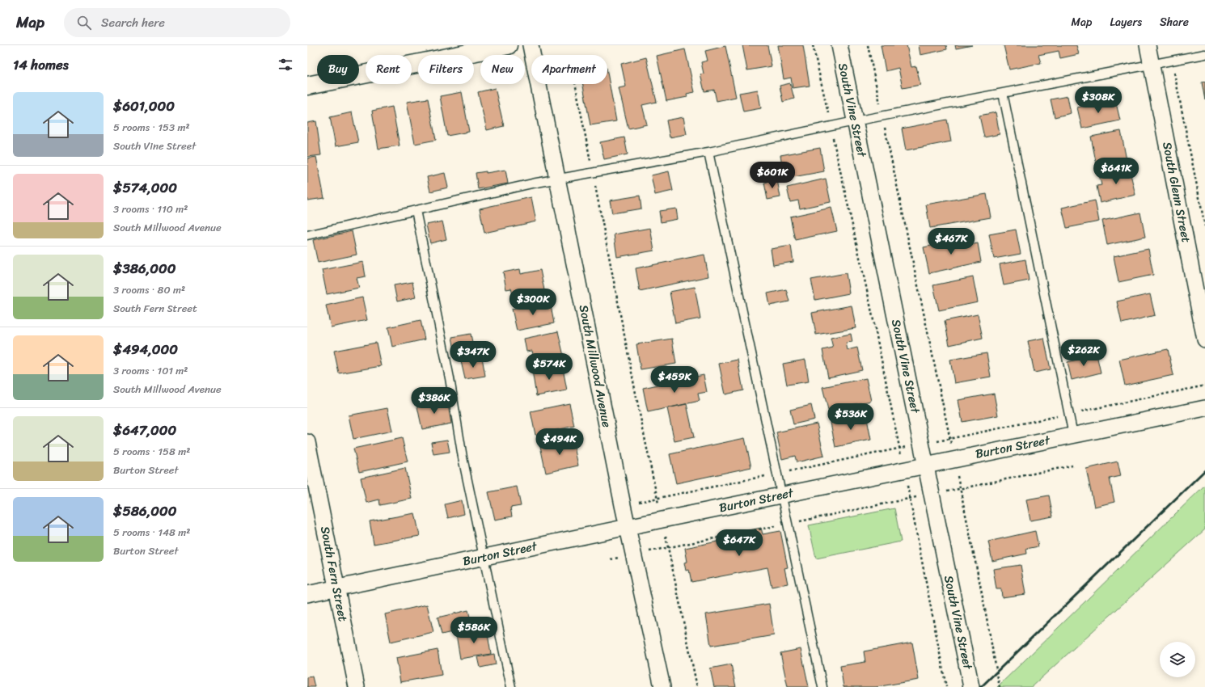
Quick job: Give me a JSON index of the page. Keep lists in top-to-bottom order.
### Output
{
  "streets": {
    "street": [
      "South Vine Street",
      "South Glenn Street",
      "South Millwood Avenue",
      "Burton Street",
      "South Fern Street"
    ]
  },
  "crossings": [
    ["South Vine Street", "Burton Street"],
    ["South Millwood Avenue", "Burton Street"],
    ["Burton Street", "South Fern Street"]
  ],
  "page": {
    "header": "Map",
    "search": "Search here",
    "nav": ["Map", "Layers", "Share"],
    "heading": "14 homes",
    "chip": [
      "Buy",
      "Rent",
      "Filters",
      "New",
      "Apartment"
    ],
    "list": [
      {
        "name": "$601,000",
        "note": "5 rooms · 153 m² · South Vine Street"
      },
      {
        "name": "$574,000",
        "note": "3 rooms · 110 m² · South Millwood Avenue"
      },
      {
        "name": "$386,000",
        "note": "3 rooms · 80 m² · South Fern Street"
      },
      {
        "name": "$494,000",
        "note": "3 rooms · 101 m² · South Millwood Avenue"
      },
      {
        "name": "$647,000",
        "note": "5 rooms · 158 m² · Burton Street"
      },
      {
        "name": "$586,000",
        "note": "5 rooms · 148 m² · Burton Street"
      }
    ],
    "price": [
      "$308K",
      "$641K",
      "$601K",
      "$467K",
      "$300K",
      "$262K",
      "$347K",
      "$574K",
      "$459K",
      "$386K",
      "$536K",
      "$494K",
      "$647K",
      "$586K"
    ]
  }
}
